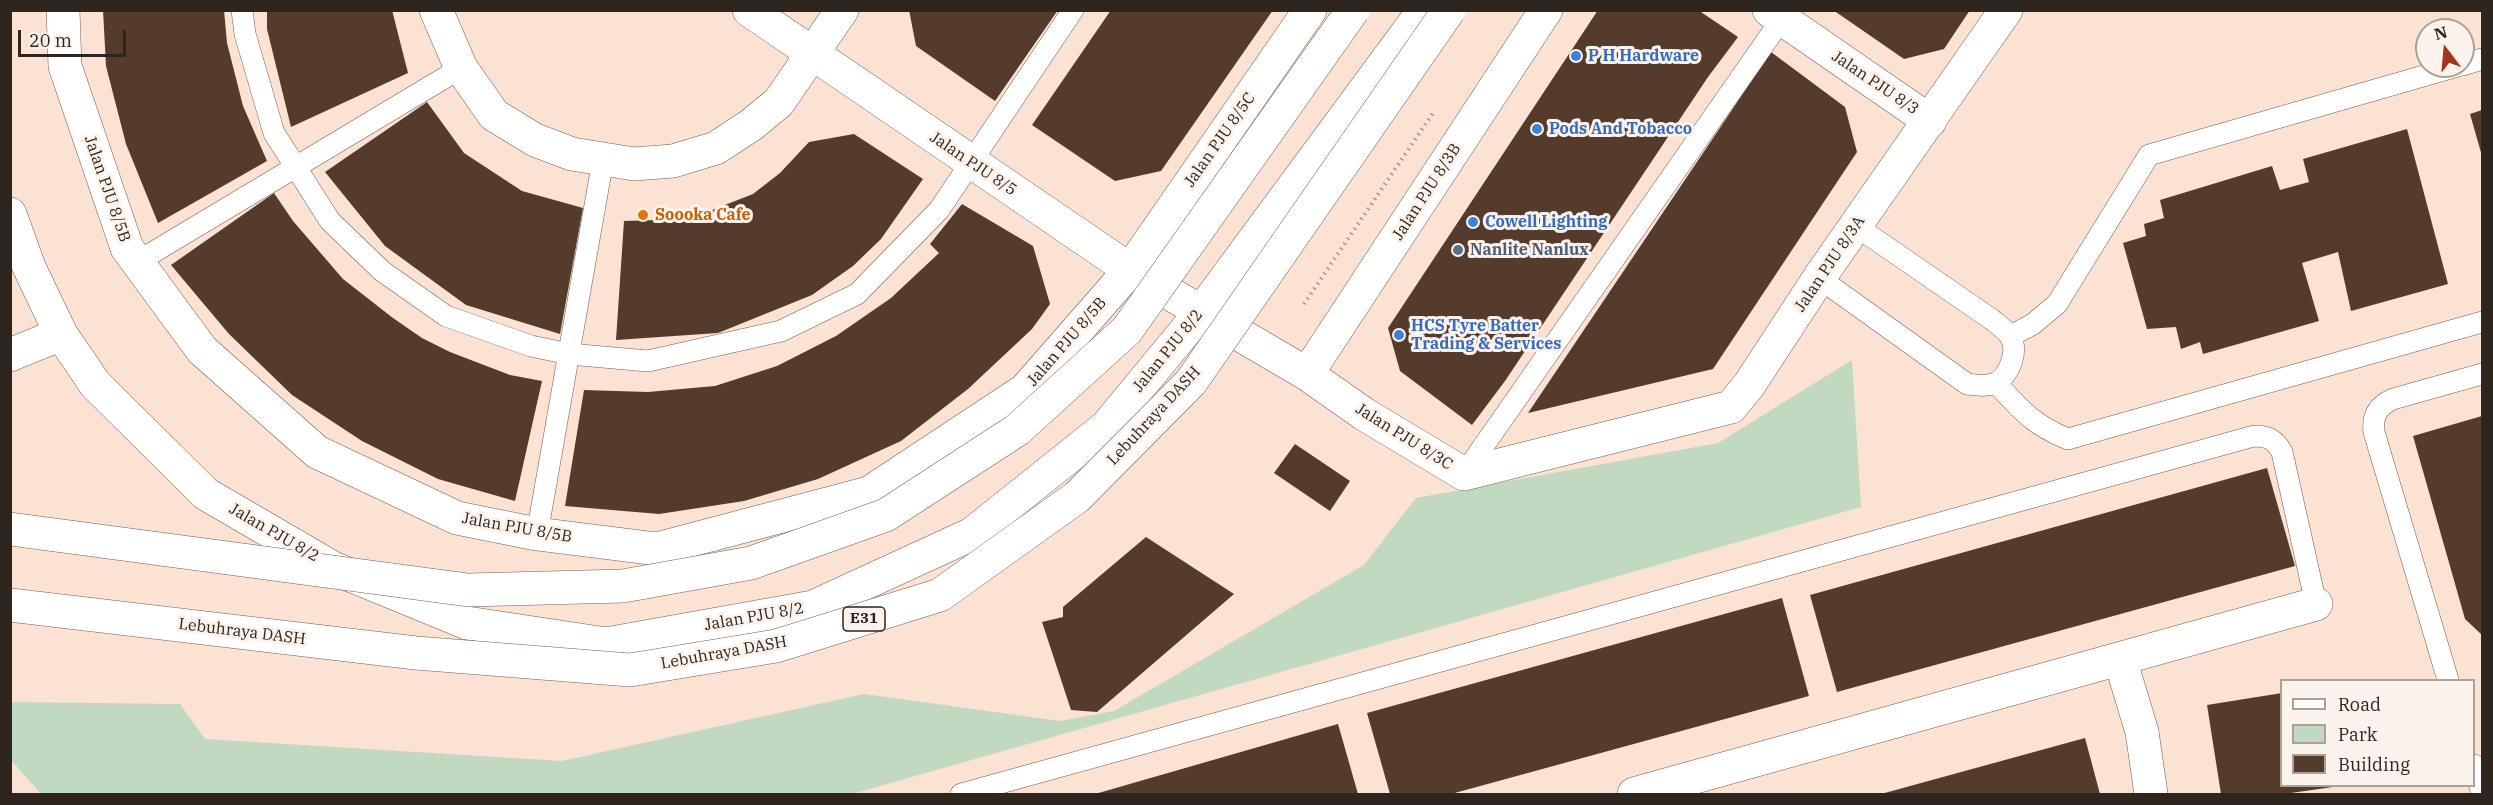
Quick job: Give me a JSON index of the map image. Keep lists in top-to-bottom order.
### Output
{
  "streets": {
    "main road": [
      "Jalan PJU 8/3",
      "Jalan PJU 8/5C",
      "Jalan PJU 8/5",
      "Jalan PJU 8/5B",
      "Jalan PJU 8/3B",
      "Jalan PJU 8/3A",
      "Jalan PJU 8/2",
      "Lebuhraya DASH",
      "Jalan PJU 8/3C",
      "E31"
    ]
  },
  "crossings": [
    ["Jalan PJU 8/3", "Jalan PJU 8/3A"],
    ["Jalan PJU 8/5C", "Jalan PJU 8/5"],
    ["Jalan PJU 8/5C", "Jalan PJU 8/5B"],
    ["Jalan PJU 8/5", "Jalan PJU 8/5B"],
    ["Jalan PJU 8/5", "Jalan PJU 8/2"],
    ["Jalan PJU 8/5", "Jalan PJU 8/3C"],
    ["Jalan PJU 8/3B", "Jalan PJU 8/3C"],
    ["Jalan PJU 8/3A", "Jalan PJU 8/3C"],
    ["Jalan PJU 8/2", "Jalan PJU 8/3C"]
  ],
  "places": [
    "P H Hardware",
    "Pods And Tobacco",
    "Soooka Cafe",
    "Cowell Lighting",
    "Nanlite Nanlux",
    "HCS Tyre Batter Trading & Services"
  ],
  "legend": ["Road", "Park", "Building"],
  "scale_bar": "20 m",
  "north": "top"
}
